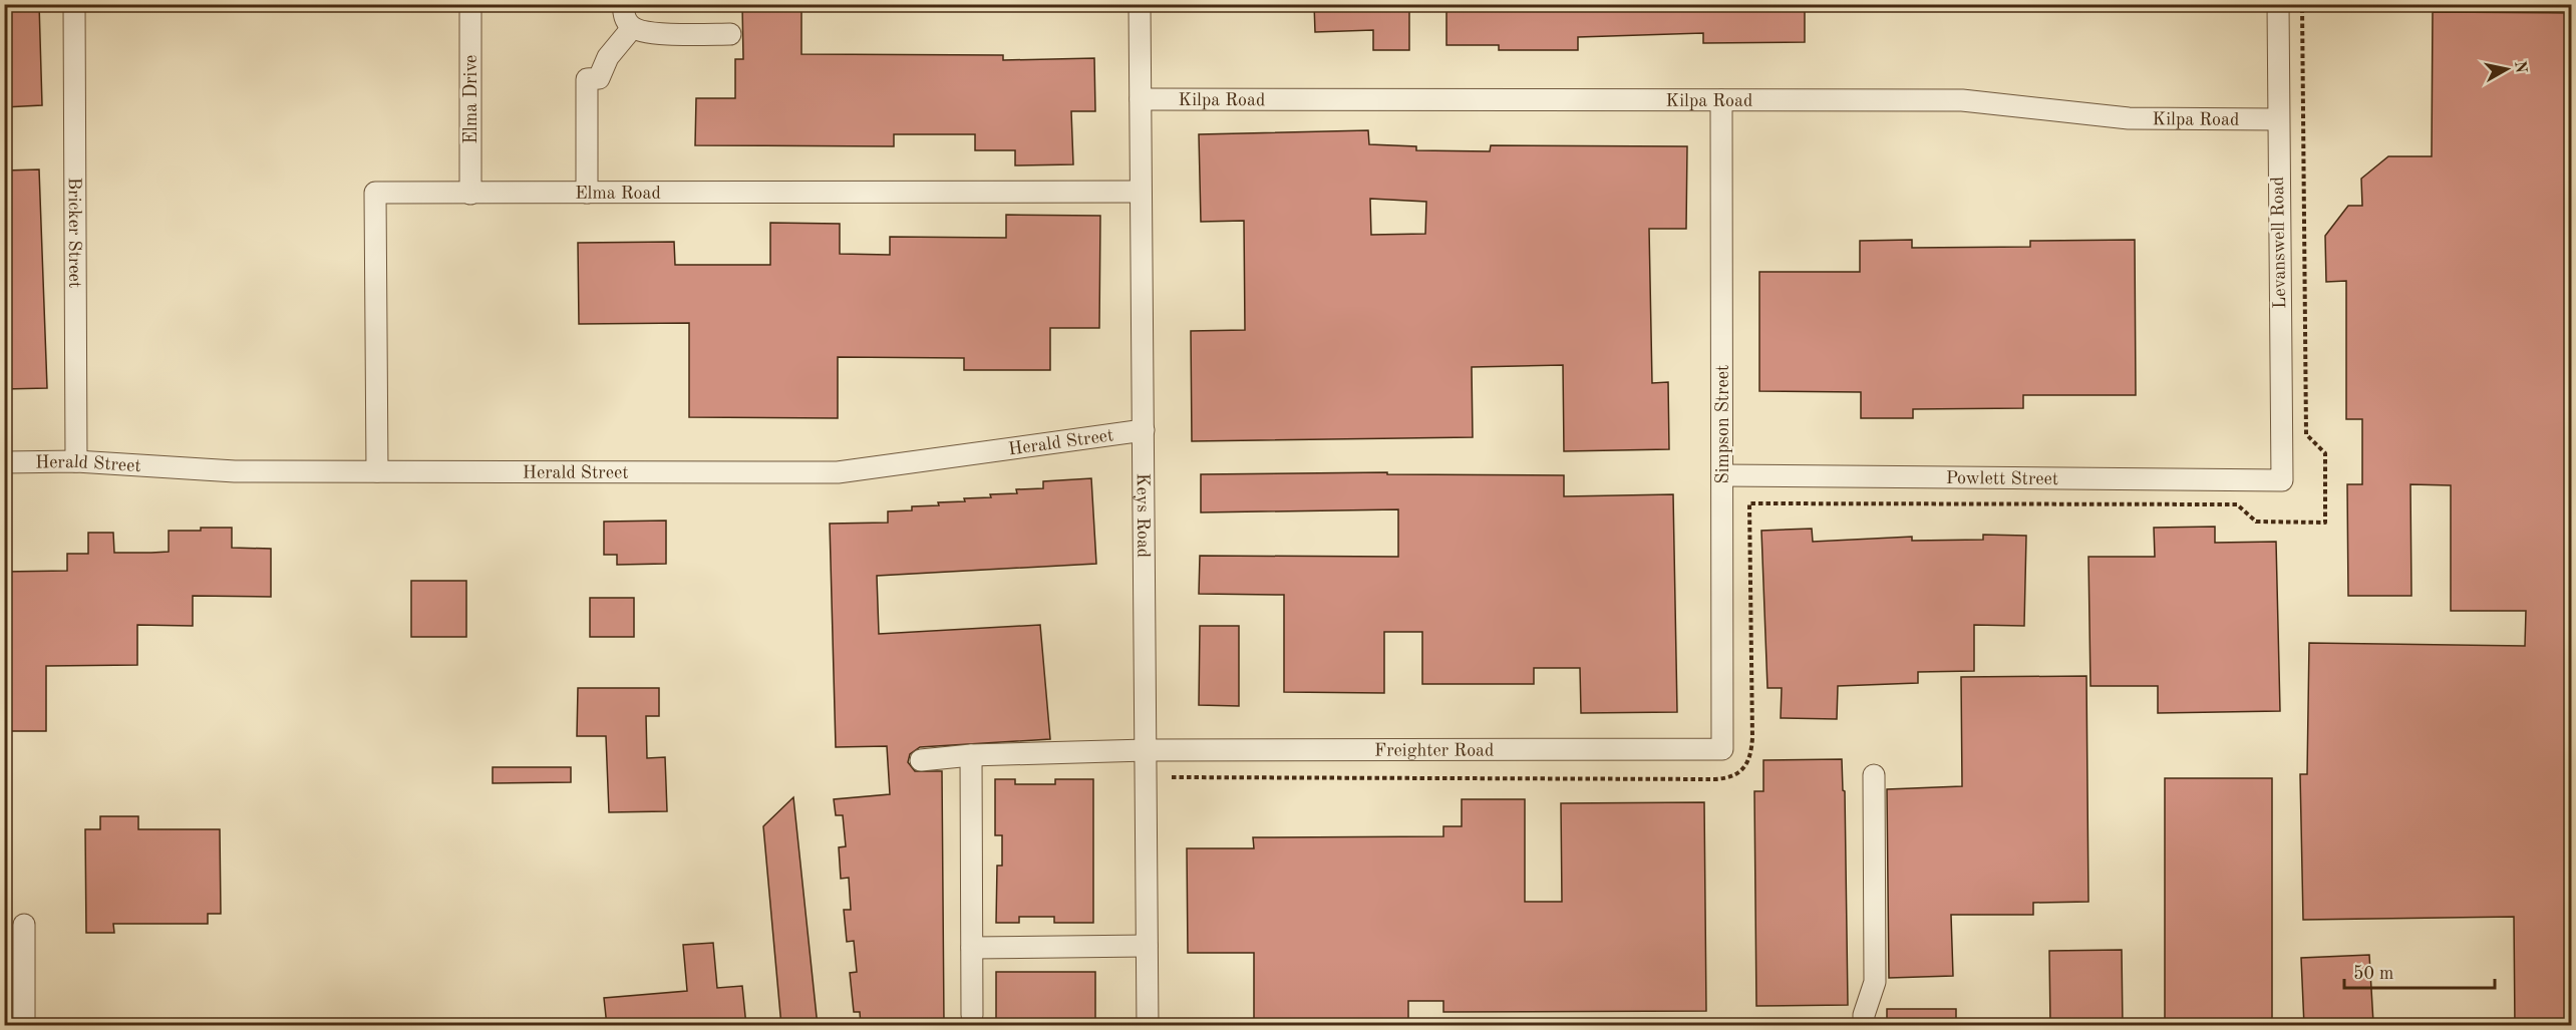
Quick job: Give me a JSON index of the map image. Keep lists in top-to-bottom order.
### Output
{
  "streets": {
    "street": [
      "Elma Drive",
      "Kilpa Road",
      "Elma Road",
      "Bricker Street",
      "Levanswell Road",
      "Simpson Street",
      "Herald Street",
      "Powlett Street",
      "Keys Road",
      "Freighter Road"
    ]
  },
  "crossings": [
    ["Elma Drive", "Elma Road"],
    ["Kilpa Road", "Levanswell Road"],
    ["Kilpa Road", "Simpson Street"],
    ["Kilpa Road", "Keys Road"],
    ["Elma Road", "Herald Street"],
    ["Elma Road", "Keys Road"],
    ["Bricker Street", "Herald Street"],
    ["Levanswell Road", "Powlett Street"],
    ["Simpson Street", "Powlett Street"],
    ["Simpson Street", "Freighter Road"],
    ["Herald Street", "Keys Road"],
    ["Keys Road", "Freighter Road"]
  ],
  "scale_bar": "50 m",
  "north": "right"
}
